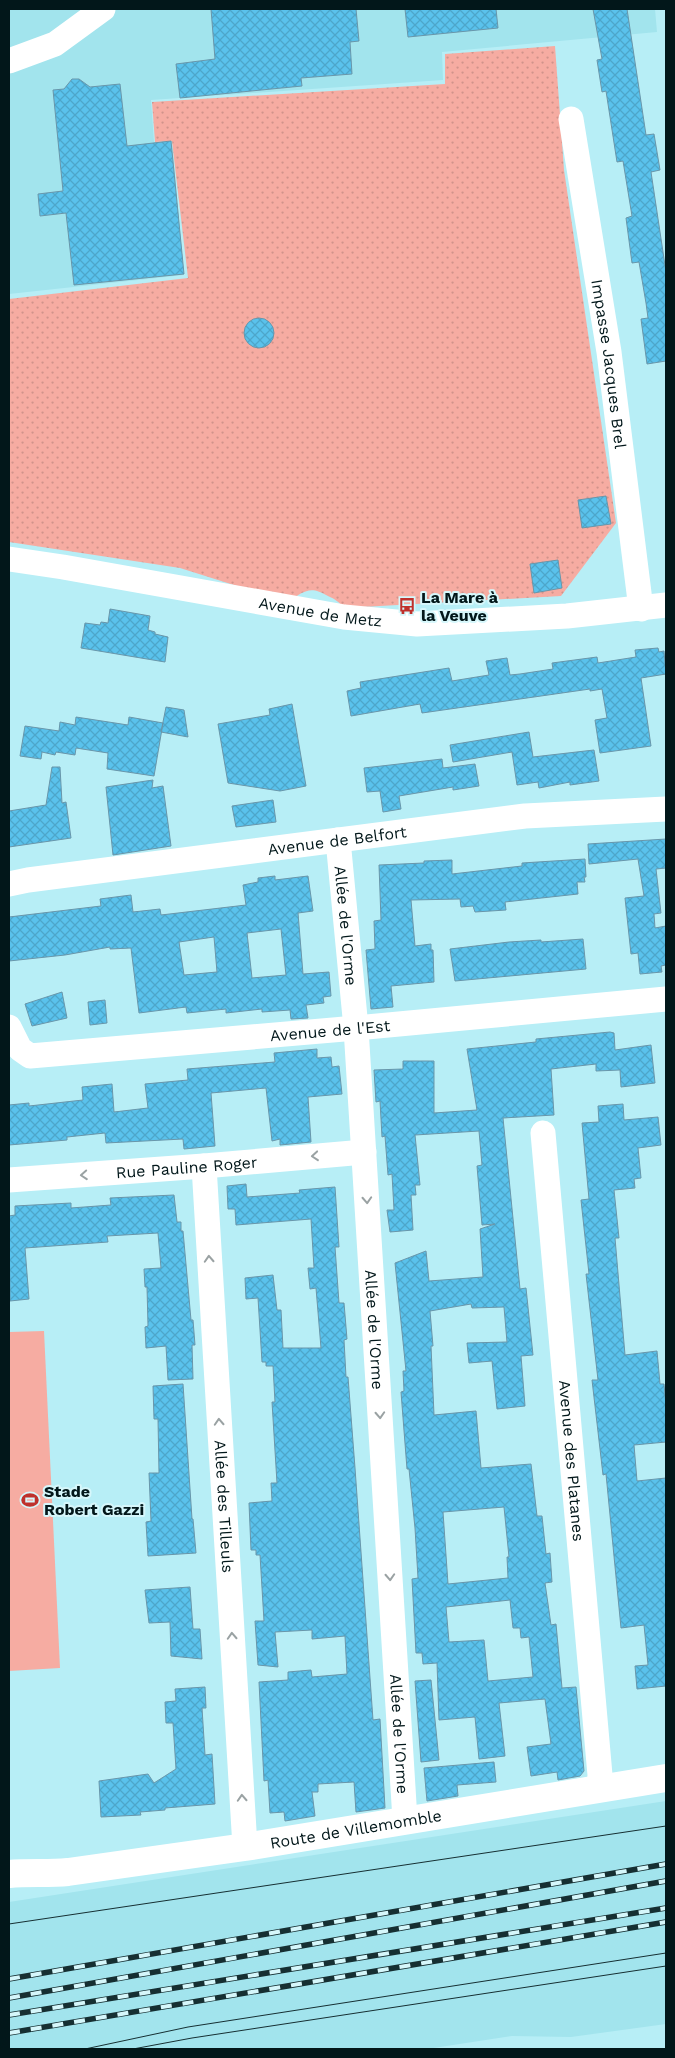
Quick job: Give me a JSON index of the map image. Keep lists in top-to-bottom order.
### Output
{
  "streets": {
    "street": [
      "Impasse Jacques Brel",
      "Avenue de Metz",
      "Avenue de Belfort",
      "Allée de l'Orme",
      "Avenue de l'Est",
      "Rue Pauline Roger",
      "Avenue des Platanes",
      "Allée des Tilleuls",
      "Route de Villemomble"
    ]
  },
  "crossings": [
    ["Impasse Jacques Brel", "Avenue de Metz"],
    ["Avenue de Belfort", "Allée de l'Orme"],
    ["Allée de l'Orme", "Avenue de l'Est"],
    ["Allée de l'Orme", "Rue Pauline Roger"],
    ["Allée de l'Orme", "Route de Villemomble"],
    ["Rue Pauline Roger", "Allée des Tilleuls"],
    ["Avenue des Platanes", "Route de Villemomble"],
    ["Allée des Tilleuls", "Route de Villemomble"]
  ],
  "one_way": ["Allée de l'Orme", "Rue Pauline Roger", "Allée des Tilleuls"],
  "places": {
    "bus stop": ["La Mare à la Veuve"],
    "sports": ["Stade Robert Gazzi"]
  }
}
